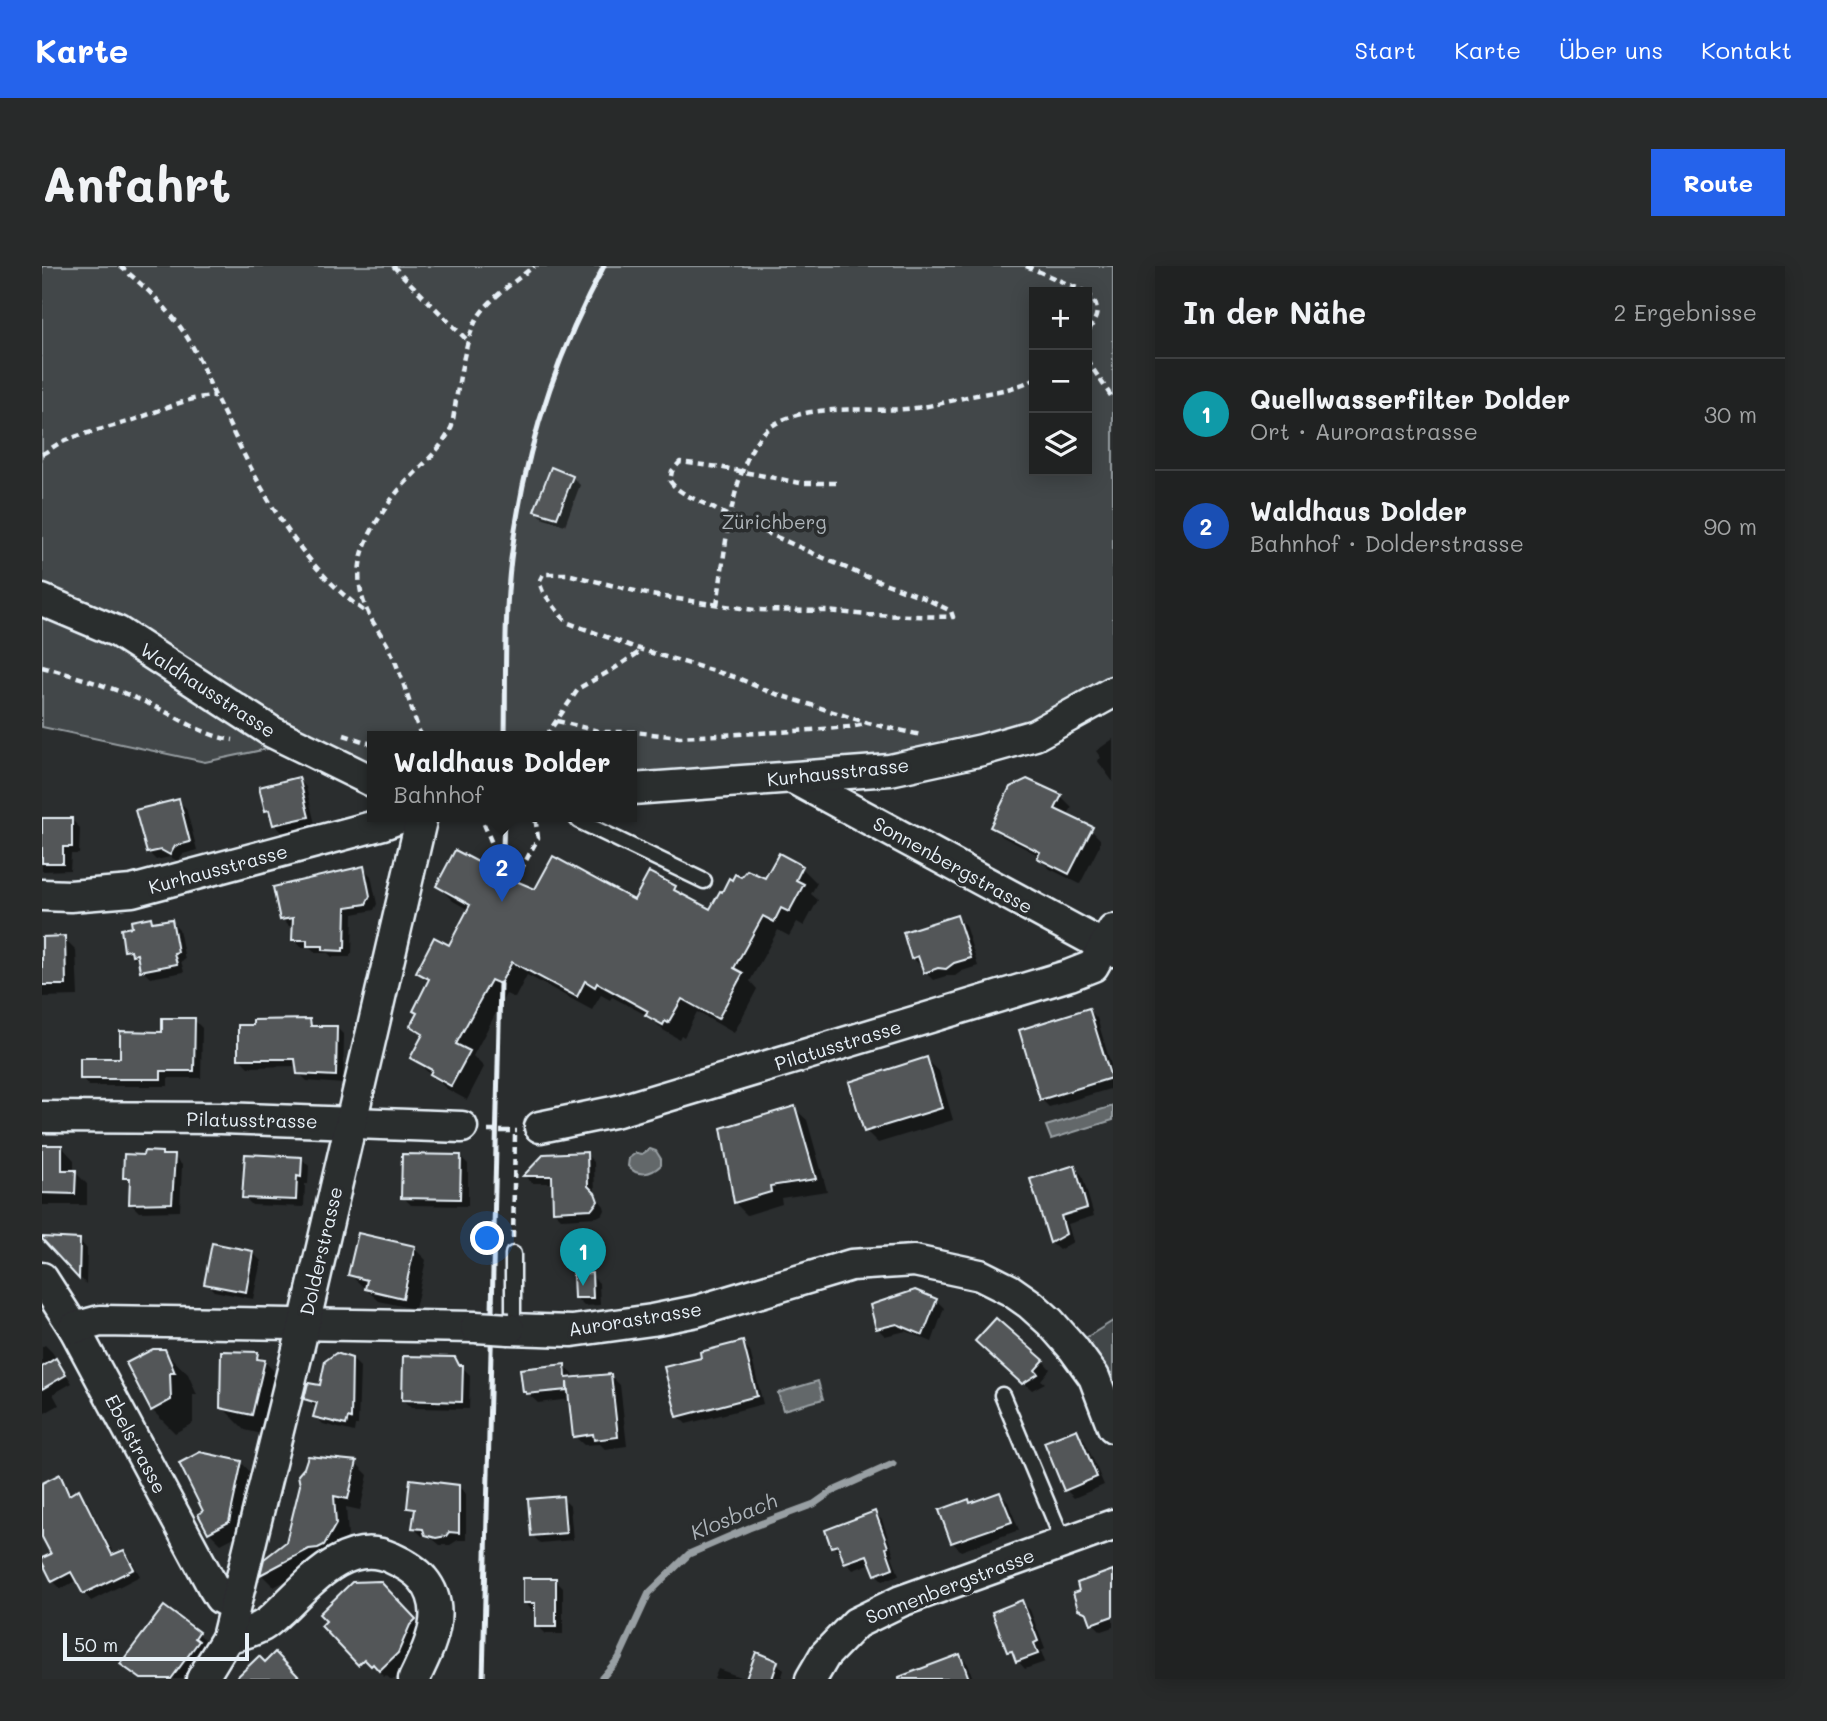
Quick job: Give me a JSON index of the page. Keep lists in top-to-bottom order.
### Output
{
  "streets": {
    "street": [
      "Waldhausstrasse",
      "Kurhausstrasse",
      "Sonnenbergstrasse",
      "Pilatusstrasse",
      "Dolderstrasse",
      "Aurorastrasse",
      "Ebelstrasse"
    ]
  },
  "crossings": [
    ["Kurhausstrasse", "Sonnenbergstrasse"],
    ["Kurhausstrasse", "Dolderstrasse"],
    ["Sonnenbergstrasse", "Pilatusstrasse"],
    ["Pilatusstrasse", "Dolderstrasse"],
    ["Dolderstrasse", "Aurorastrasse"],
    ["Dolderstrasse", "Ebelstrasse"],
    ["Aurorastrasse", "Ebelstrasse"]
  ],
  "water": ["Klosbach"],
  "parks": ["Zürichberg"],
  "scale_bar": "50 m",
  "page": {
    "header": "Karte",
    "nav": [
      "Start",
      "Karte",
      "Über uns",
      "Kontakt"
    ],
    "buttons": "Route",
    "title": "Anfahrt",
    "heading": ["In der Nähe", "2 Ergebnisse"],
    "map_buttons": ["+", "−"],
    "list": [
      {
        "mark": "1",
        "name": "Quellwasserfilter Dolder",
        "note": "Ort · Aurorastrasse",
        "value": "30 m"
      },
      {
        "mark": "2",
        "name": "Waldhaus Dolder",
        "note": "Bahnhof · Dolderstrasse",
        "value": "90 m"
      }
    ],
    "popup": ["Waldhaus Dolder", "Bahnhof"],
    "pins": ["2", "1"],
    "scale": "50 m"
  }
}
